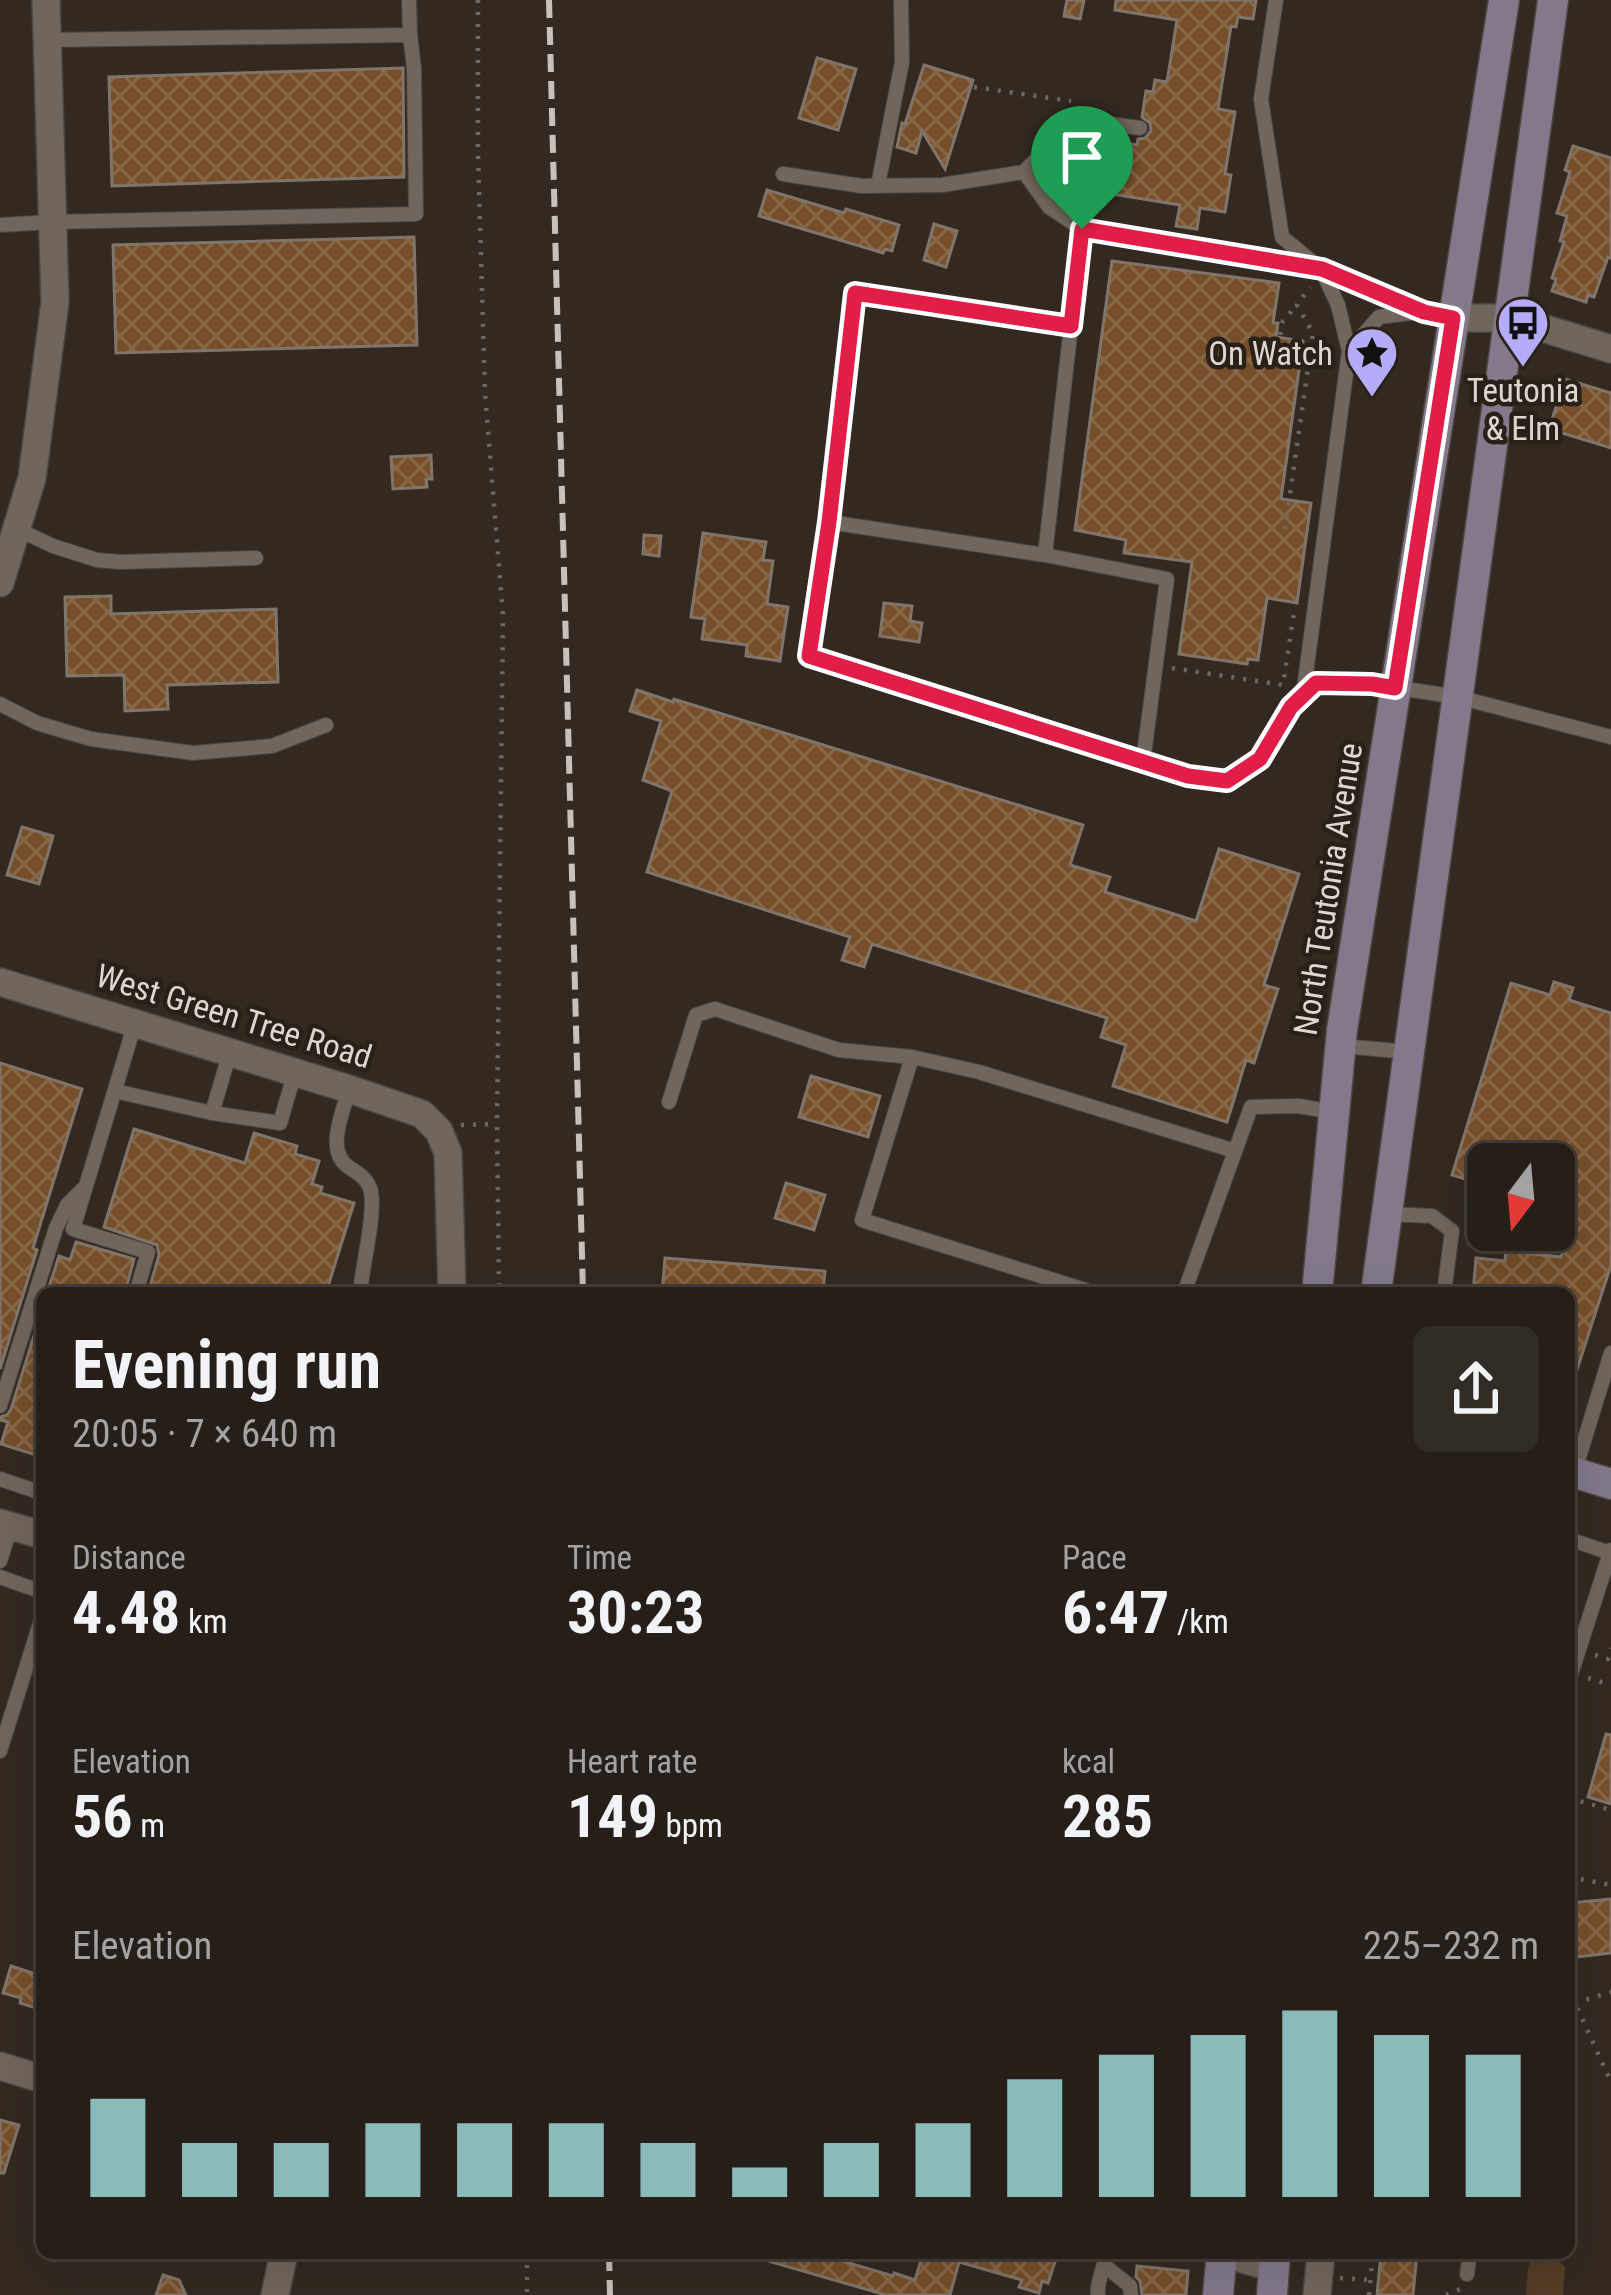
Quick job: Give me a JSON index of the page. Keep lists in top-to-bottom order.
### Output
{
  "streets": {
    "main road": ["North Teutonia Avenue"],
    "street": ["West Green Tree Road"]
  },
  "places": {
    "bus stop": ["Teutonia & Elm"],
    "place": ["On Watch"]
  },
  "north": "bottom",
  "page": {
    "heading": ["Evening run", "20:05 · 7 × 640 m"],
    "stats": [
      ["Distance", "4.48 km"],
      ["Time", "30:23"],
      ["Pace", "6:47 /km"],
      ["Elevation", "56 m"],
      ["Heart rate", "149 bpm"],
      ["kcal", "285"]
    ],
    "chart": ["Elevation", "225–232 m"]
  }
}
